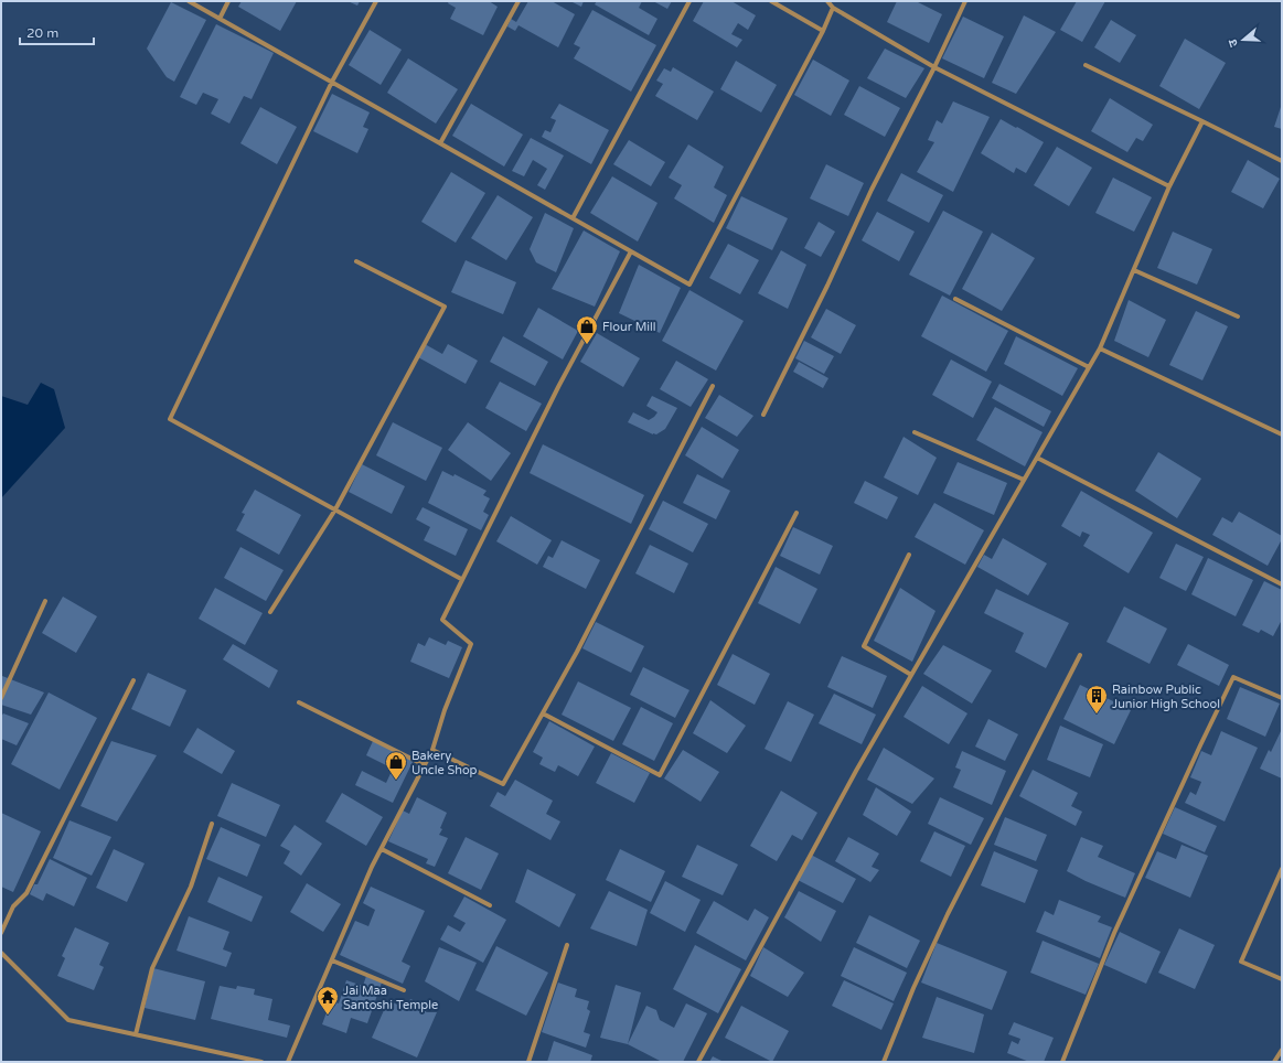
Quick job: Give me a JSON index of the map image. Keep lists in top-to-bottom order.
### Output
{
  "places": {
    "shop": ["Flour Mill", "Bakery Uncle Shop"],
    "building": ["Rainbow Public Junior High School"],
    "temple": ["Jai Maa Santoshi Temple"]
  },
  "scale_bar": "20 m",
  "north": "left"
}
